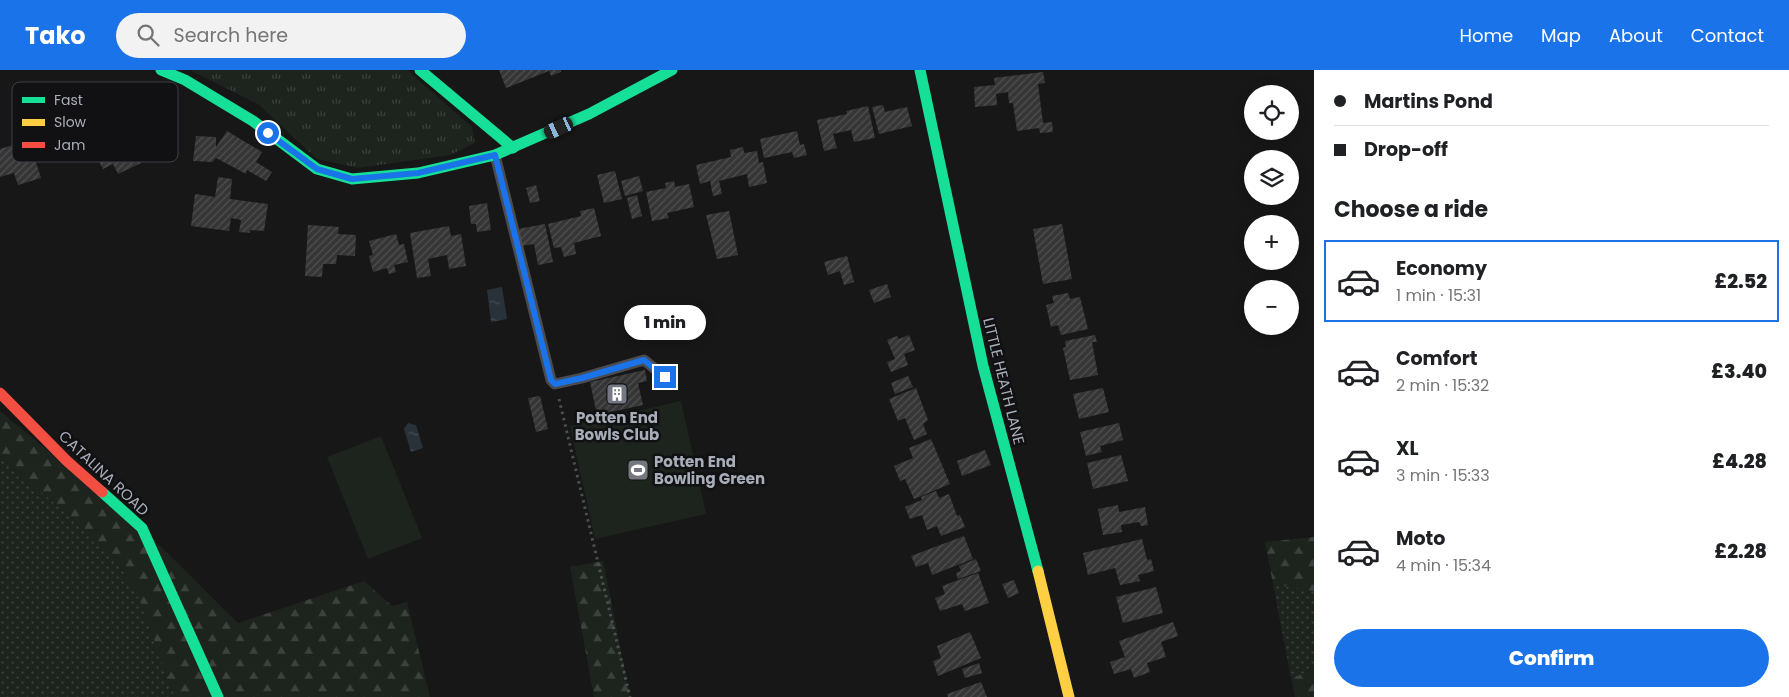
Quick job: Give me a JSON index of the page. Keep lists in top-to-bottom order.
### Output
{
  "streets": {
    "street": ["LITTLE HEATH LANE", "CATALINA ROAD"]
  },
  "places": {
    "building": ["Potten End Bowls Club"],
    "sports": ["Potten End Bowling Green"]
  },
  "legend": ["Fast", "Slow", "Jam"],
  "page": {
    "header": "Tako",
    "search": "Search here",
    "nav": [
      "Home",
      "Map",
      "About",
      "Contact"
    ],
    "banner": ["Martins Pond", "Drop-off"],
    "map_buttons": ["+", "−"],
    "heading": "Choose a ride",
    "list": [
      {
        "name": "Economy",
        "note": "1 min · 15:31",
        "value": "£2.52"
      },
      {
        "name": "Comfort",
        "note": "2 min · 15:32",
        "value": "£3.40"
      },
      {
        "name": "XL",
        "note": "3 min · 15:33",
        "value": "£4.28"
      },
      {
        "name": "Moto",
        "note": "4 min · 15:34",
        "value": "£2.28"
      }
    ],
    "bubble": "1 min",
    "buttons": "Confirm"
  }
}
